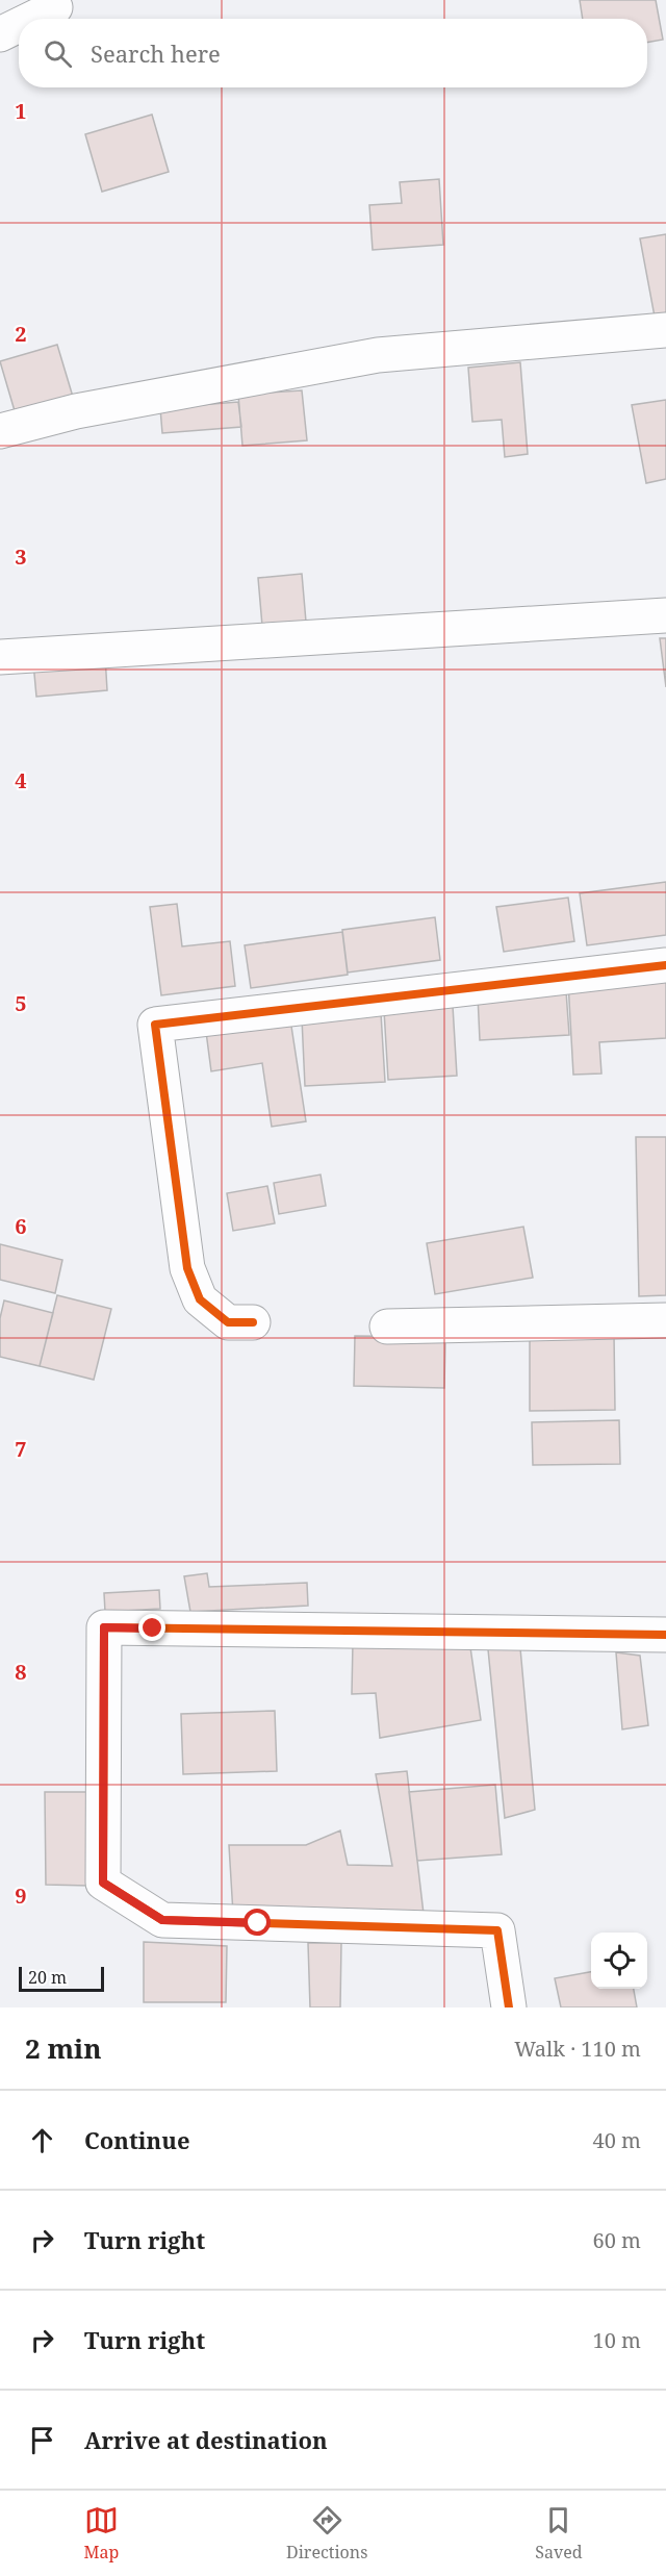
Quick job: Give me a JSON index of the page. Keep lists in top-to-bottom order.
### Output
{
  "scale_bar": "20 m",
  "page": {
    "search": "Search here",
    "scale": "20 m",
    "heading": ["2 min", "Walk · 110 m"],
    "list": [
      ["Continue", "40 m"],
      ["Turn right", "60 m"],
      ["Turn right", "10 m"],
      "Arrive at destination"
    ],
    "nav": ["Map", "Directions", "Saved"]
  },
  "grid": {
    "rows": [
      "1",
      "2",
      "3",
      "4",
      "5",
      "6",
      "7",
      "8",
      "9"
    ]
  }
}
